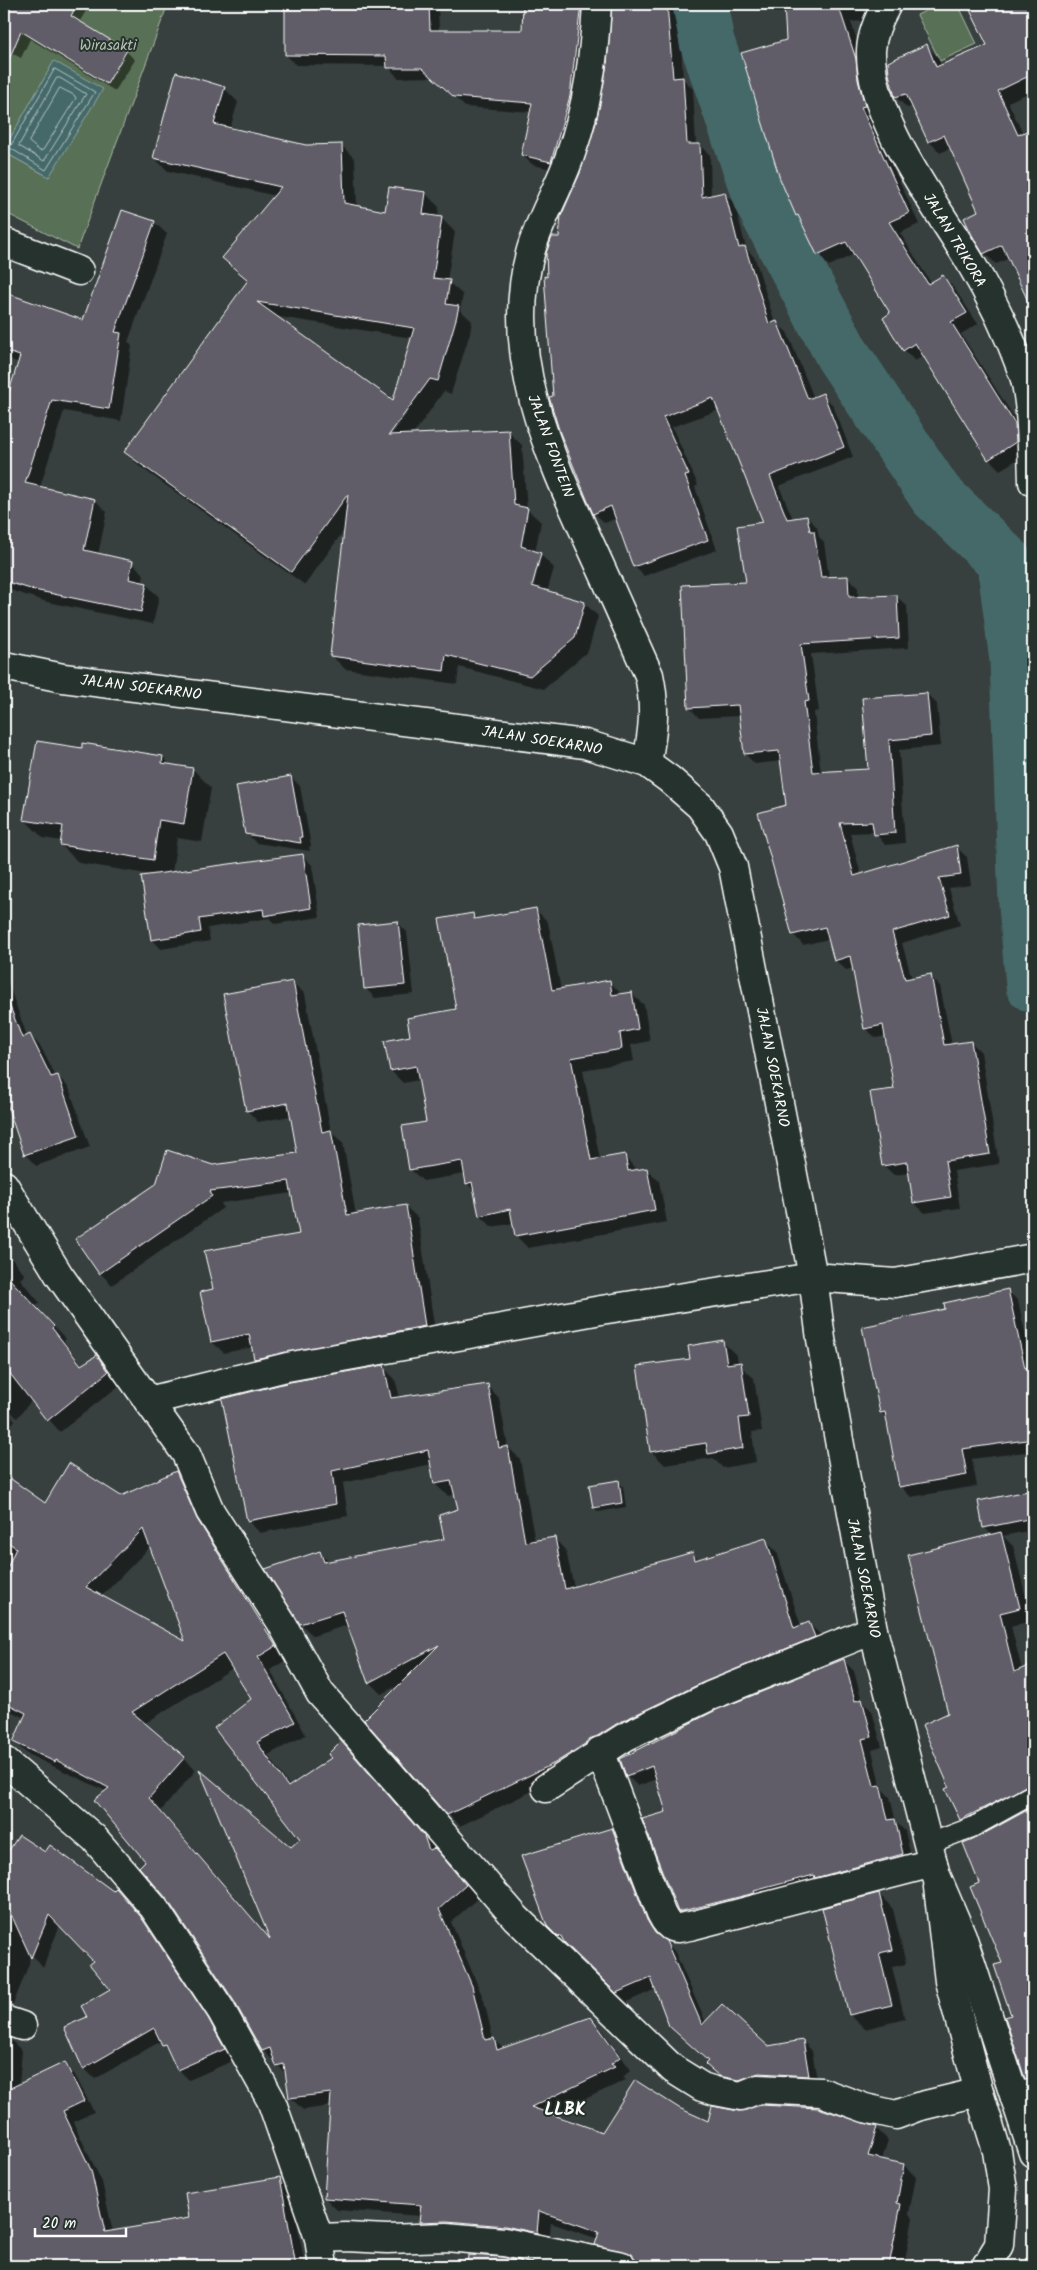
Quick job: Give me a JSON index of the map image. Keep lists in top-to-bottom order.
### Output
{
  "streets": {
    "main road": ["JALAN TRIKORA", "JALAN FONTEIN", "JALAN SOEKARNO"]
  },
  "crossings": [
    ["JALAN FONTEIN", "JALAN SOEKARNO"]
  ],
  "districts": ["LLBK"],
  "parks": ["Wirasakti"],
  "scale_bar": "20 m"
}
